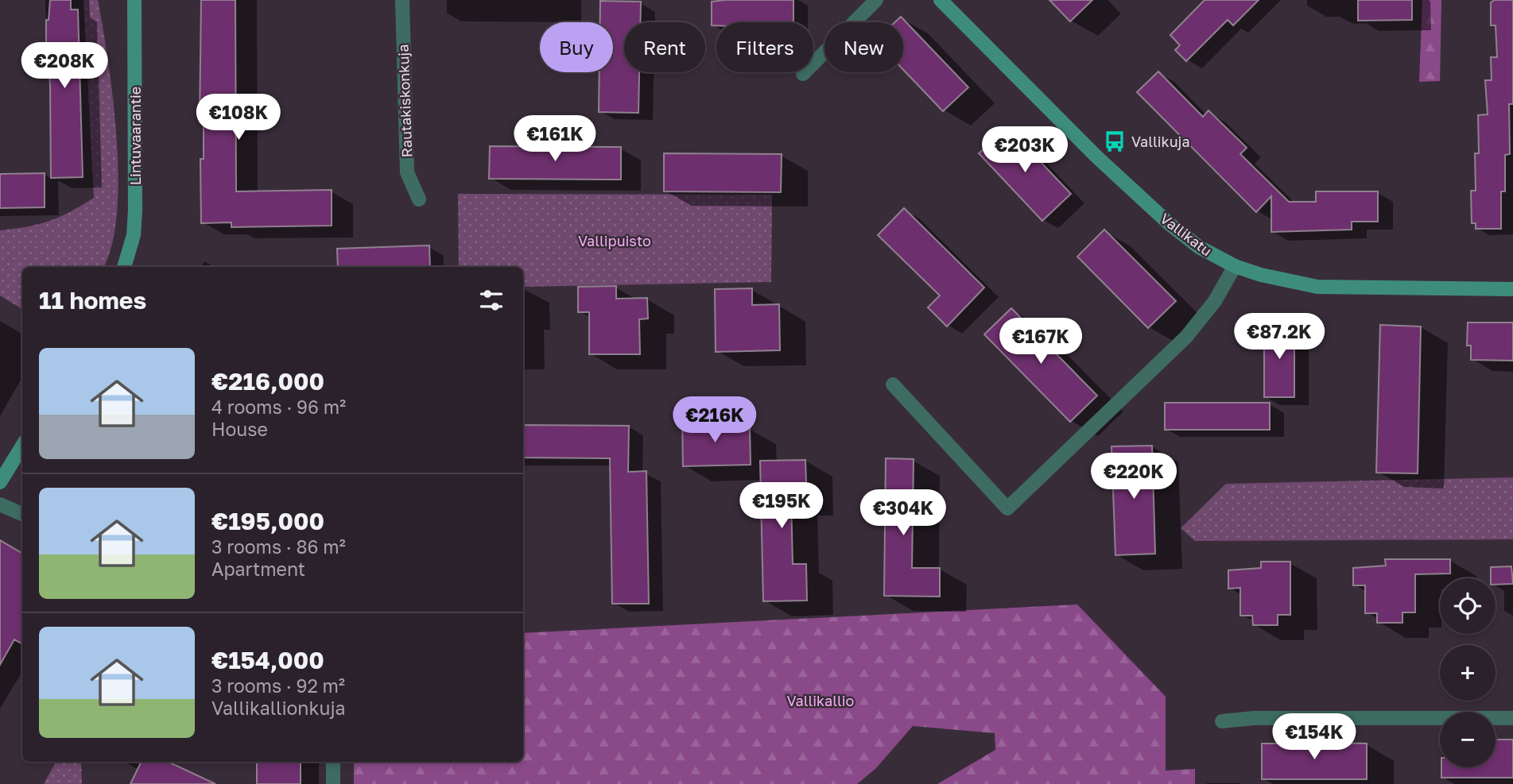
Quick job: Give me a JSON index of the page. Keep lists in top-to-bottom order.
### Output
{
  "streets": {
    "main road": ["Lintuvaarantie", "Vallikatu"],
    "street": ["Rautakiskonkuja"]
  },
  "parks": ["Vallipuisto", "Vallikallio"],
  "places": {
    "bus stop": ["Vallikuja"]
  },
  "page": {
    "chip": [
      "Buy",
      "Rent",
      "Filters",
      "New"
    ],
    "price": [
      "€208K",
      "€108K",
      "€161K",
      "€203K",
      "€87.2K",
      "€167K",
      "€216K",
      "€220K",
      "€195K",
      "€304K",
      "€154K"
    ],
    "heading": "11 homes",
    "list": [
      {
        "name": "€216,000",
        "note": "4 rooms · 96 m² · House"
      },
      {
        "name": "€195,000",
        "note": "3 rooms · 86 m² · Apartment"
      },
      {
        "name": "€154,000",
        "note": "3 rooms · 92 m² · Vallikallionkuja"
      }
    ],
    "map_buttons": ["+", "−"]
  }
}
